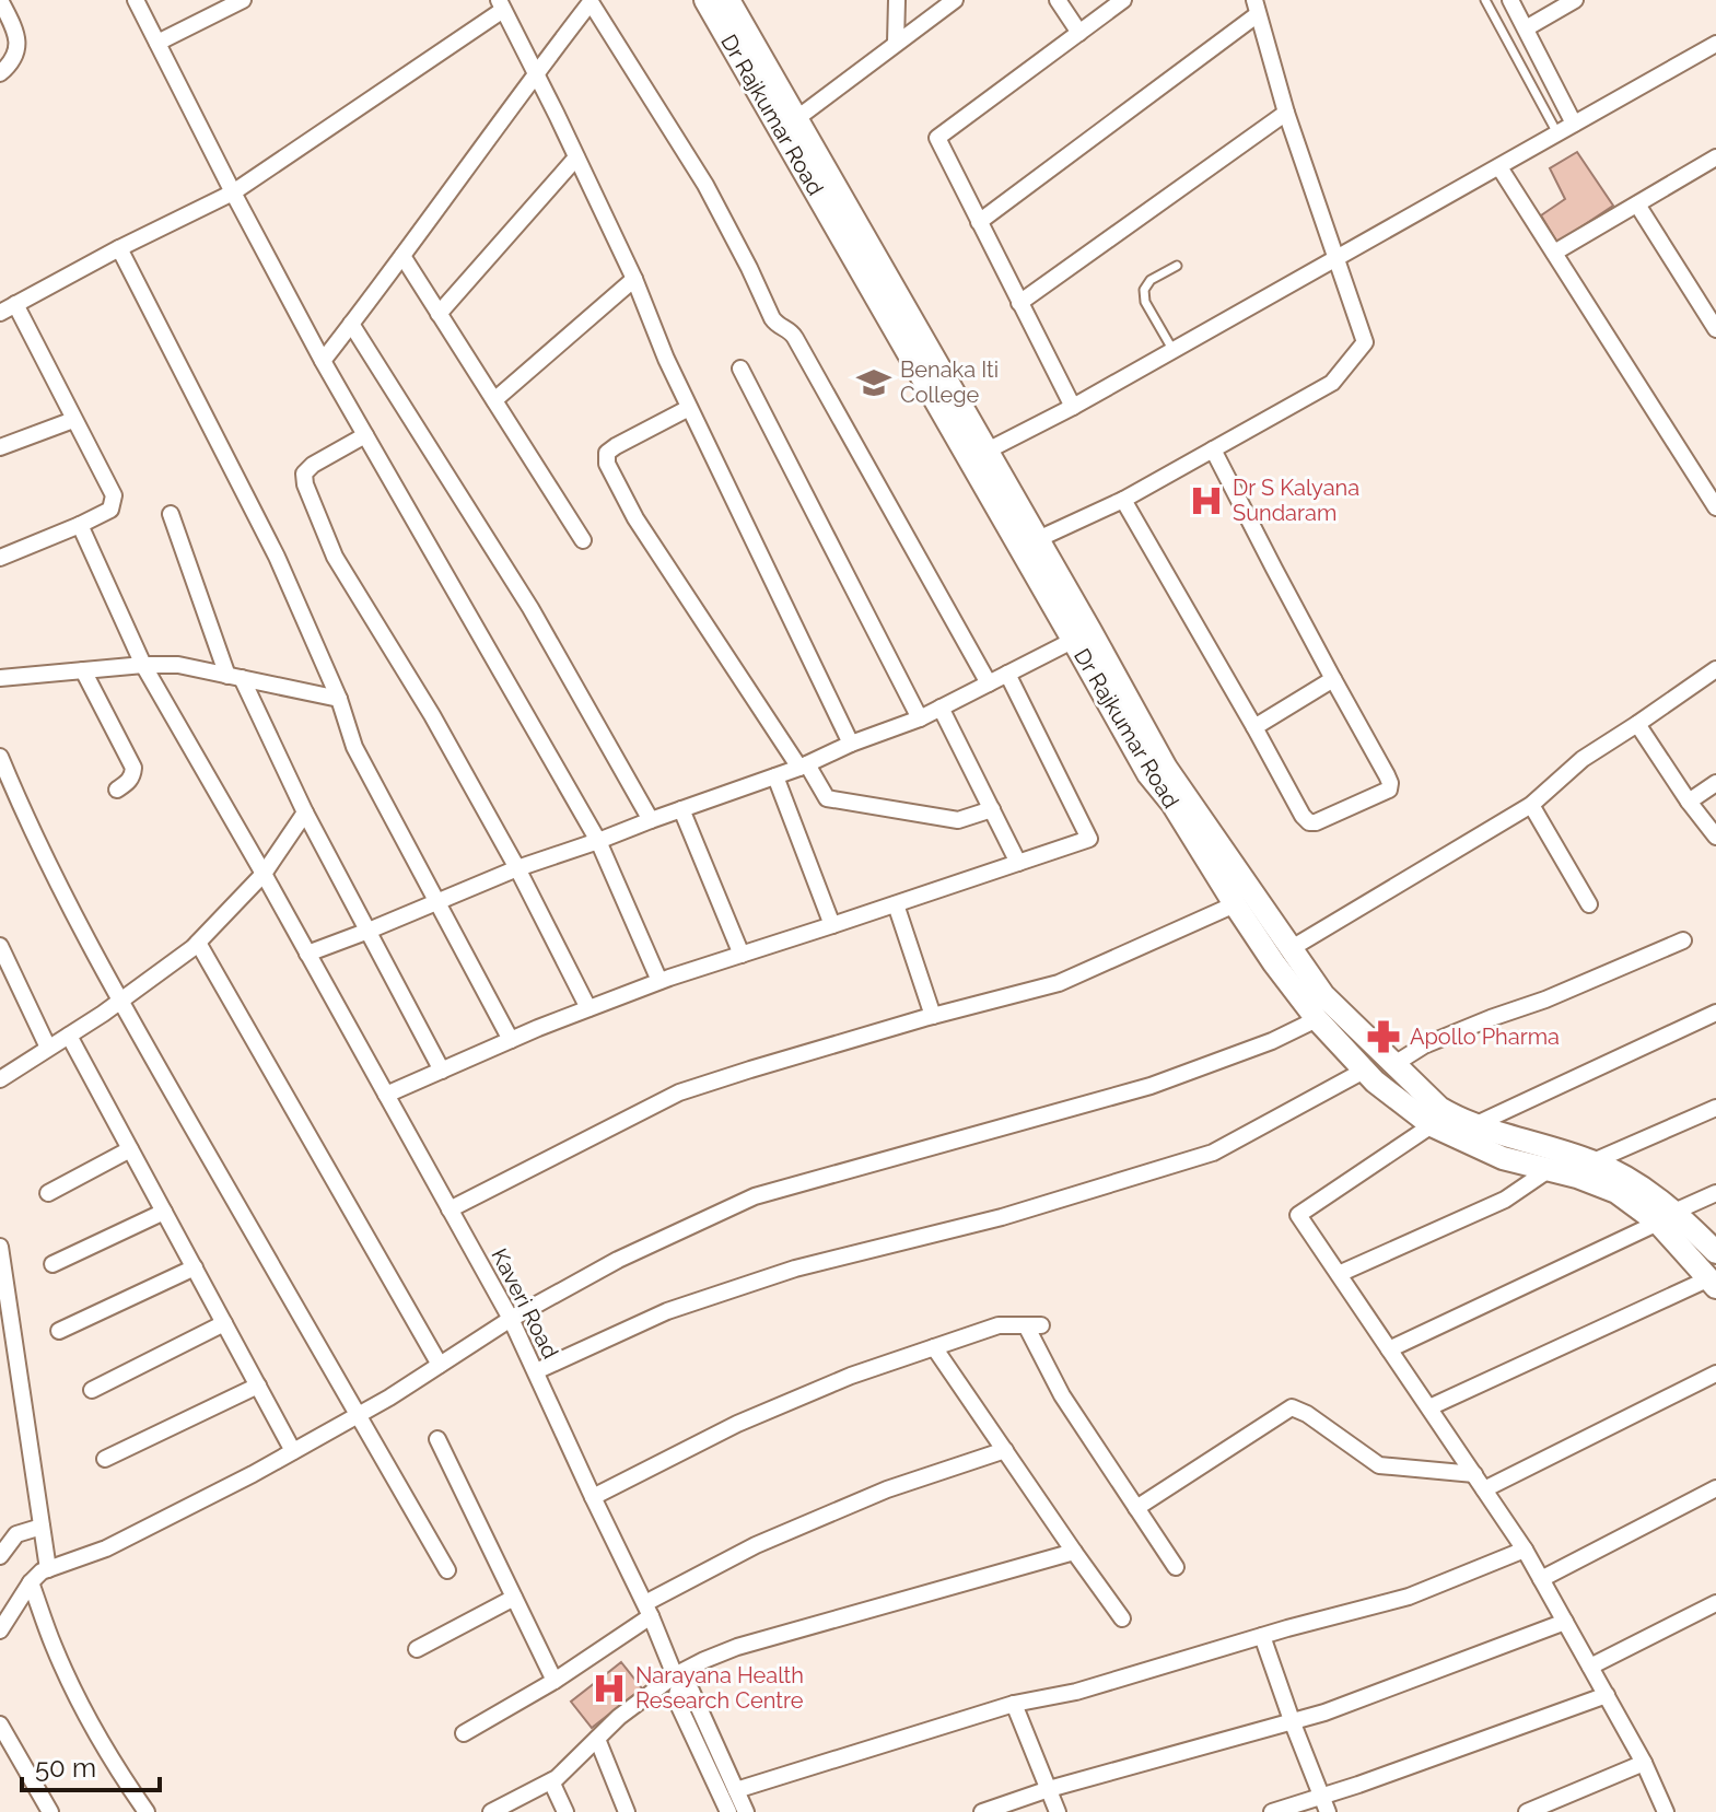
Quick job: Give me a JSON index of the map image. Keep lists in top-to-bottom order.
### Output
{
  "streets": {
    "main road": ["Dr Rajkumar Road"],
    "street": ["Kaveri Road"]
  },
  "places": {
    "school or university": ["Benaka Iti College"],
    "hospital": ["Dr S Kalyana Sundaram", "Narayana Health Research Centre"],
    "pharmacy": ["Apollo Pharma"]
  },
  "scale_bar": "50 m"
}
